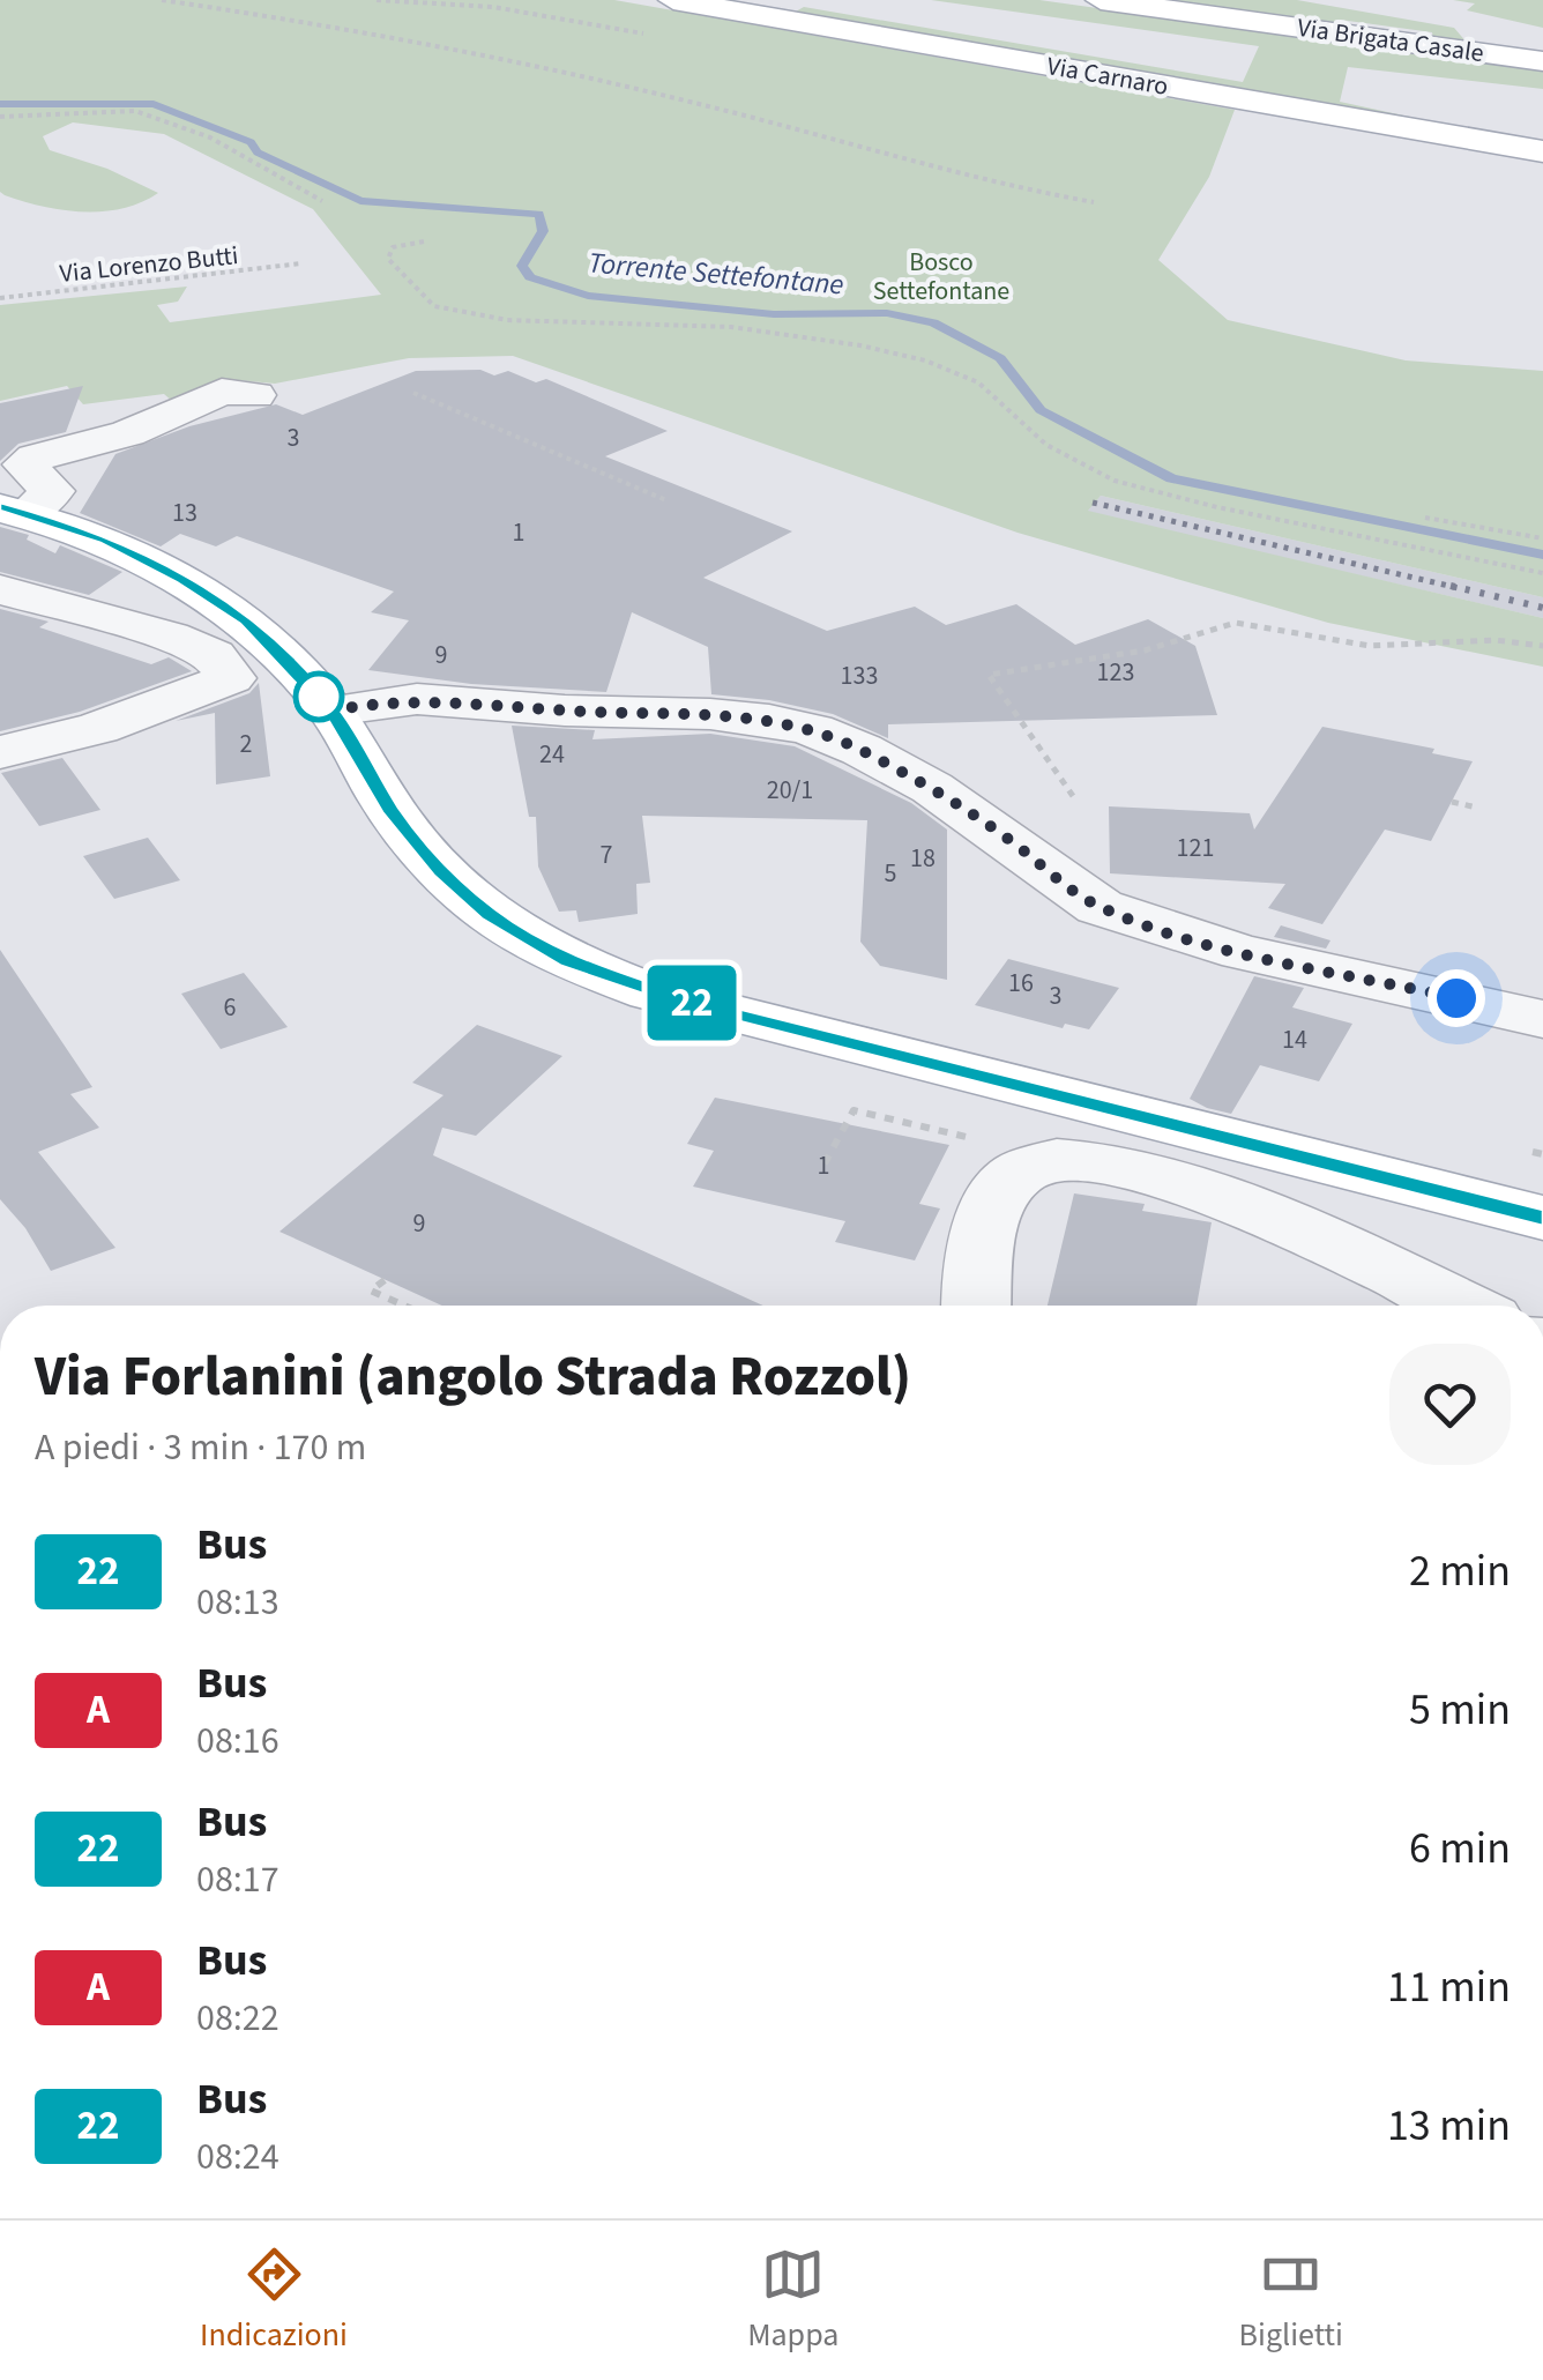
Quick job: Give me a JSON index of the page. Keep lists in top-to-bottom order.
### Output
{
  "streets": {
    "main road": ["Via Brigata Casale", "Via Carnaro"],
    "path": ["Via Lorenzo Butti"]
  },
  "water": ["Torrente Settefontane"],
  "parks": ["Bosco Settefontane"],
  "lines": ["bus line 22"],
  "house_numbers": [
    "3",
    "13",
    "1",
    "9",
    "123",
    "133",
    "2",
    "24",
    "20/1",
    "121",
    "7",
    "18",
    "5",
    "16",
    "3",
    "6",
    "14",
    "1",
    "9"
  ],
  "page": {
    "on_map": "22",
    "heading": ["Via Forlanini (angolo Strada Rozzol)", "A piedi · 3 min · 170 m"],
    "list": [
      {
        "mark": "22",
        "name": "Bus",
        "note": "08:13",
        "value": "2 min"
      },
      {
        "mark": "A",
        "name": "Bus",
        "note": "08:16",
        "value": "5 min"
      },
      {
        "mark": "22",
        "name": "Bus",
        "note": "08:17",
        "value": "6 min"
      },
      {
        "mark": "A",
        "name": "Bus",
        "note": "08:22",
        "value": "11 min"
      },
      {
        "mark": "22",
        "name": "Bus",
        "note": "08:24",
        "value": "13 min"
      }
    ],
    "tabs": ["Indicazioni", "Mappa", "Biglietti"]
  }
}
